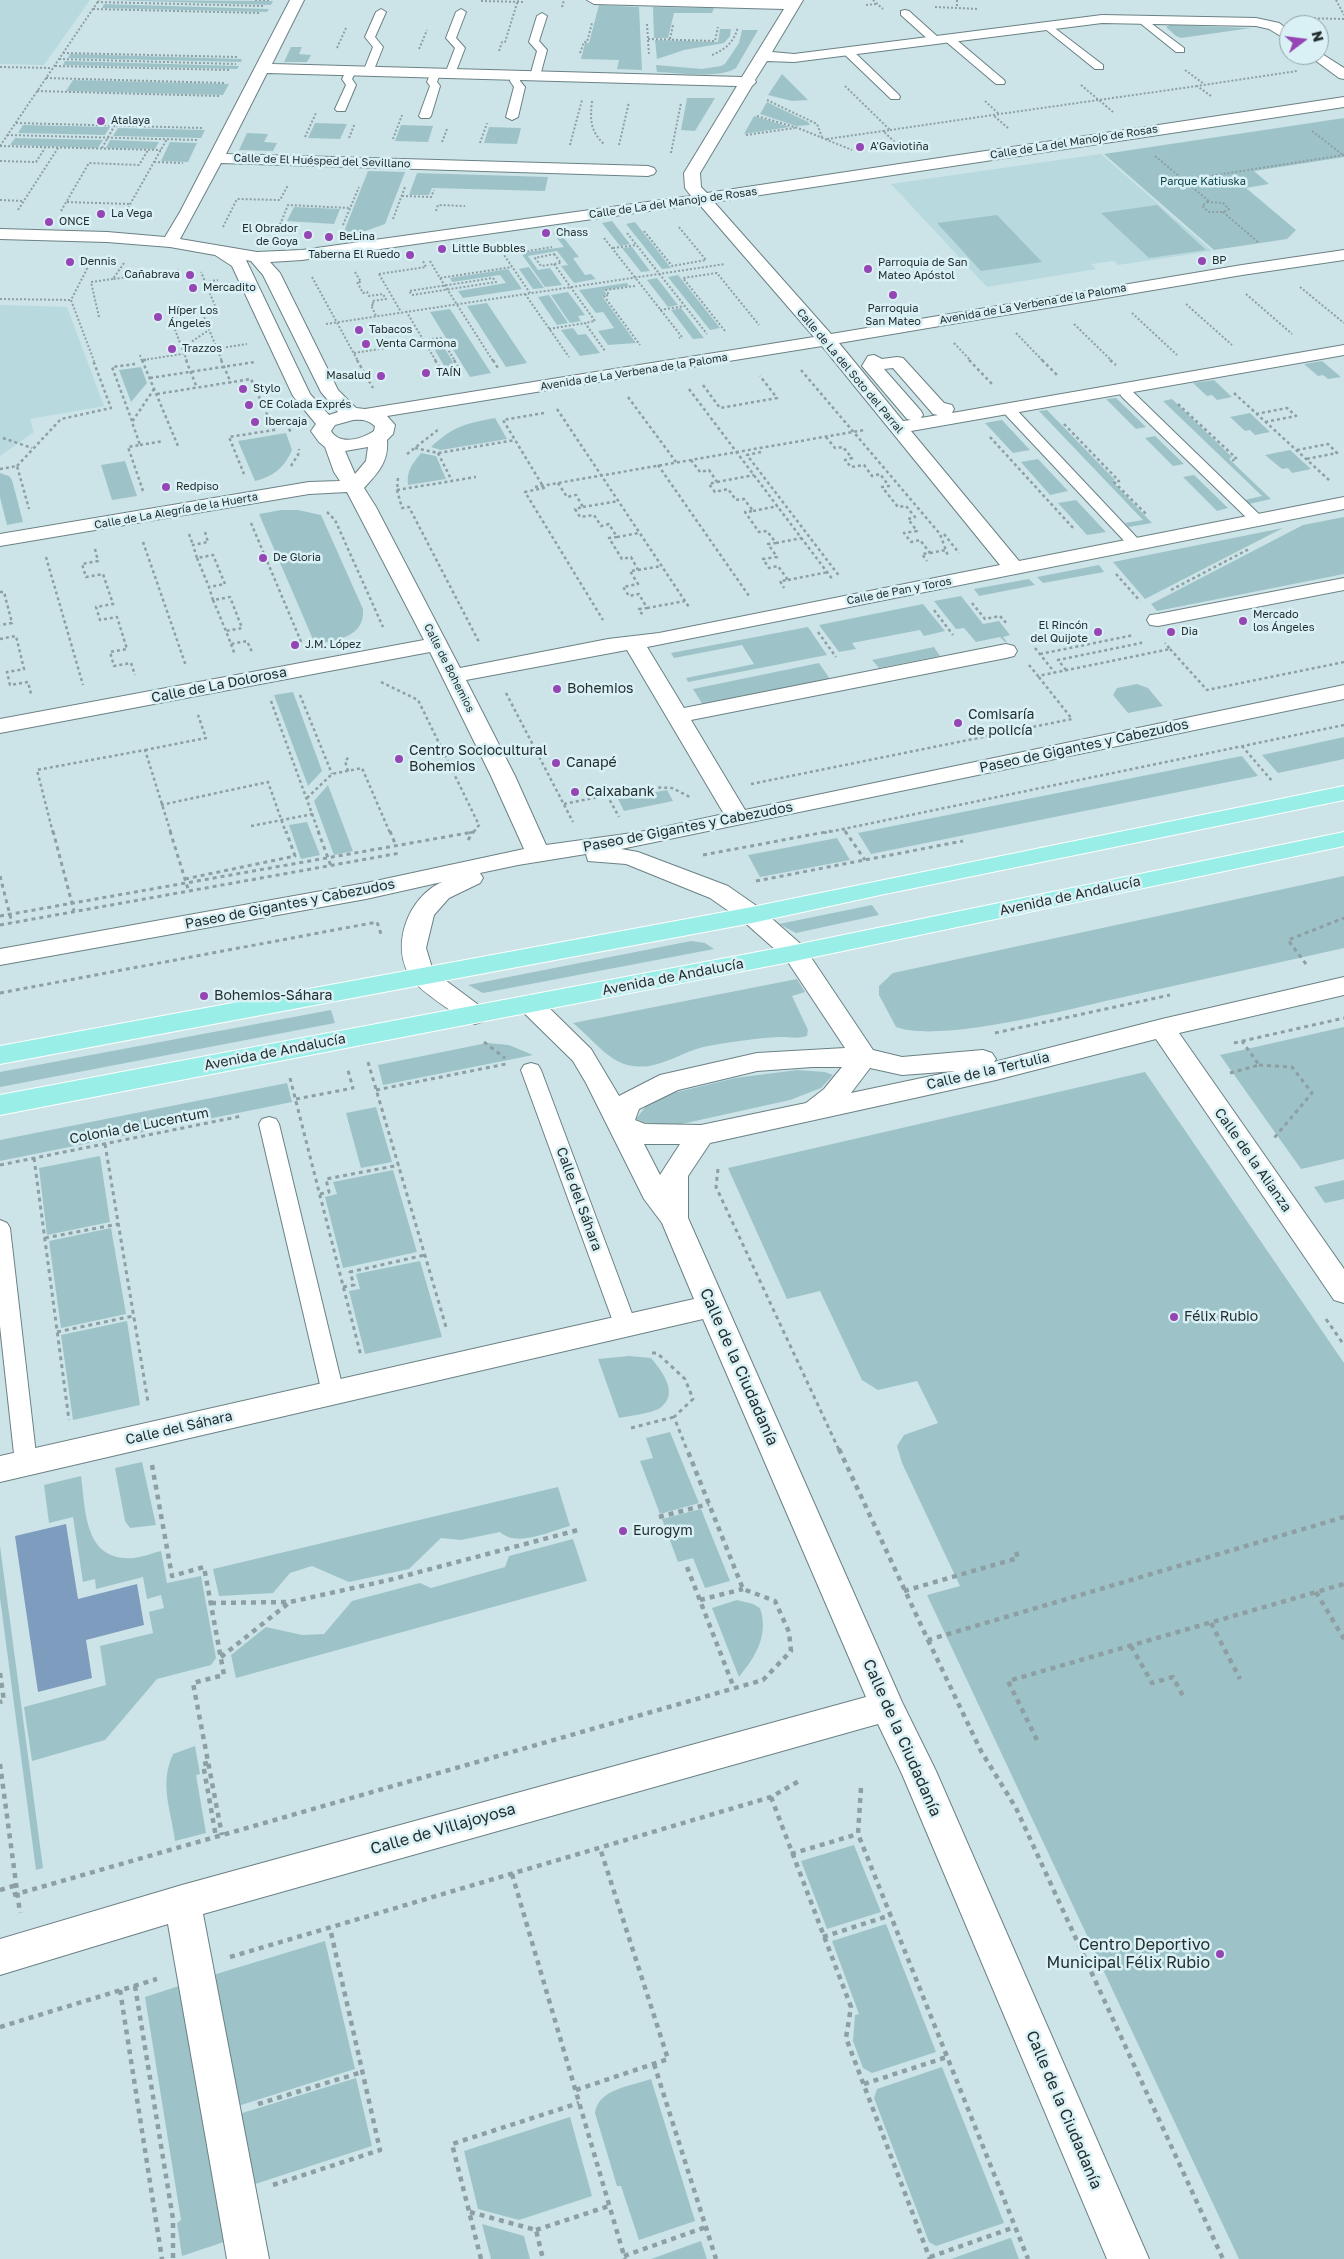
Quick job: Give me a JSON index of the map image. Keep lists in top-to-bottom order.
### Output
{
  "streets": {
    "main road": ["Avenida de Andalucía"],
    "street": [
      "Calle de La del Manojo de Rosas",
      "Calle de El Huésped del Sevillano",
      "Avenida de La Verbena de la Paloma",
      "Calle de La del Soto del Parral",
      "Calle de La Alegría de la Huerta",
      "Calle de Pan y Toros",
      "Calle de Bohemios",
      "Calle de La Dolorosa",
      "Paseo de Gigantes y Cabezudos",
      "Calle de la Tertulia",
      "Calle de la Alianza",
      "Calle del Sáhara",
      "Calle de la Ciudadanía",
      "Calle de Villajoyosa"
    ],
    "path": ["Colonia de Lucentum"]
  },
  "crossings": [
    ["Calle de La del Manojo de Rosas", "Calle de El Huésped del Sevillano"],
    ["Calle de La del Manojo de Rosas", "Calle de La del Soto del Parral"],
    ["Avenida de La Verbena de la Paloma", "Calle de La del Soto del Parral"],
    ["Avenida de La Verbena de la Paloma", "Calle de Bohemios"],
    ["Calle de La del Soto del Parral", "Calle de Pan y Toros"],
    ["Calle de La Alegría de la Huerta", "Calle de Bohemios"],
    ["Calle de Pan y Toros", "Calle de Bohemios"],
    ["Calle de Bohemios", "Calle de La Dolorosa"],
    ["Calle de Bohemios", "Paseo de Gigantes y Cabezudos"],
    ["Avenida de Andalucía", "Calle de la Ciudadanía"],
    ["Calle de la Tertulia", "Calle de la Alianza"],
    ["Calle de la Tertulia", "Calle de la Ciudadanía"],
    ["Calle del Sáhara", "Calle de la Ciudadanía"],
    ["Calle de la Ciudadanía", "Calle de Villajoyosa"]
  ],
  "parks": ["Parque Katiuska"],
  "places": [
    "Atalaya",
    "A'Gaviotiña",
    "La Vega",
    "ONCE",
    "Chass",
    "El Obrador de Goya",
    "BeLina",
    "Little Bubbles",
    "Taberna El Ruedo",
    "BP",
    "Dennis",
    "Parroquia de San Mateo Apóstol",
    "Cañabrava",
    "Mercadito",
    "Parroquia San Mateo",
    "Híper Los Ángeles",
    "Tabacos",
    "Venta Carmona",
    "Trazzos",
    "TAÍN",
    "Masalud",
    "Stylo",
    "CE Colada Exprés",
    "Ibercaja",
    "Redpiso",
    "De Gloria",
    "Mercado los Ángeles",
    "El Rincón del Quijote",
    "Dia",
    "J.M. López",
    "Bohemios",
    "Comisaría de policía",
    "Centro Sociocultural Bohemios",
    "Canapé",
    "Caixabank",
    "Bohemios-Sáhara",
    "Félix Rubio",
    "Eurogym",
    "Centro Deportivo Municipal Félix Rubio"
  ],
  "north": "right"
}
